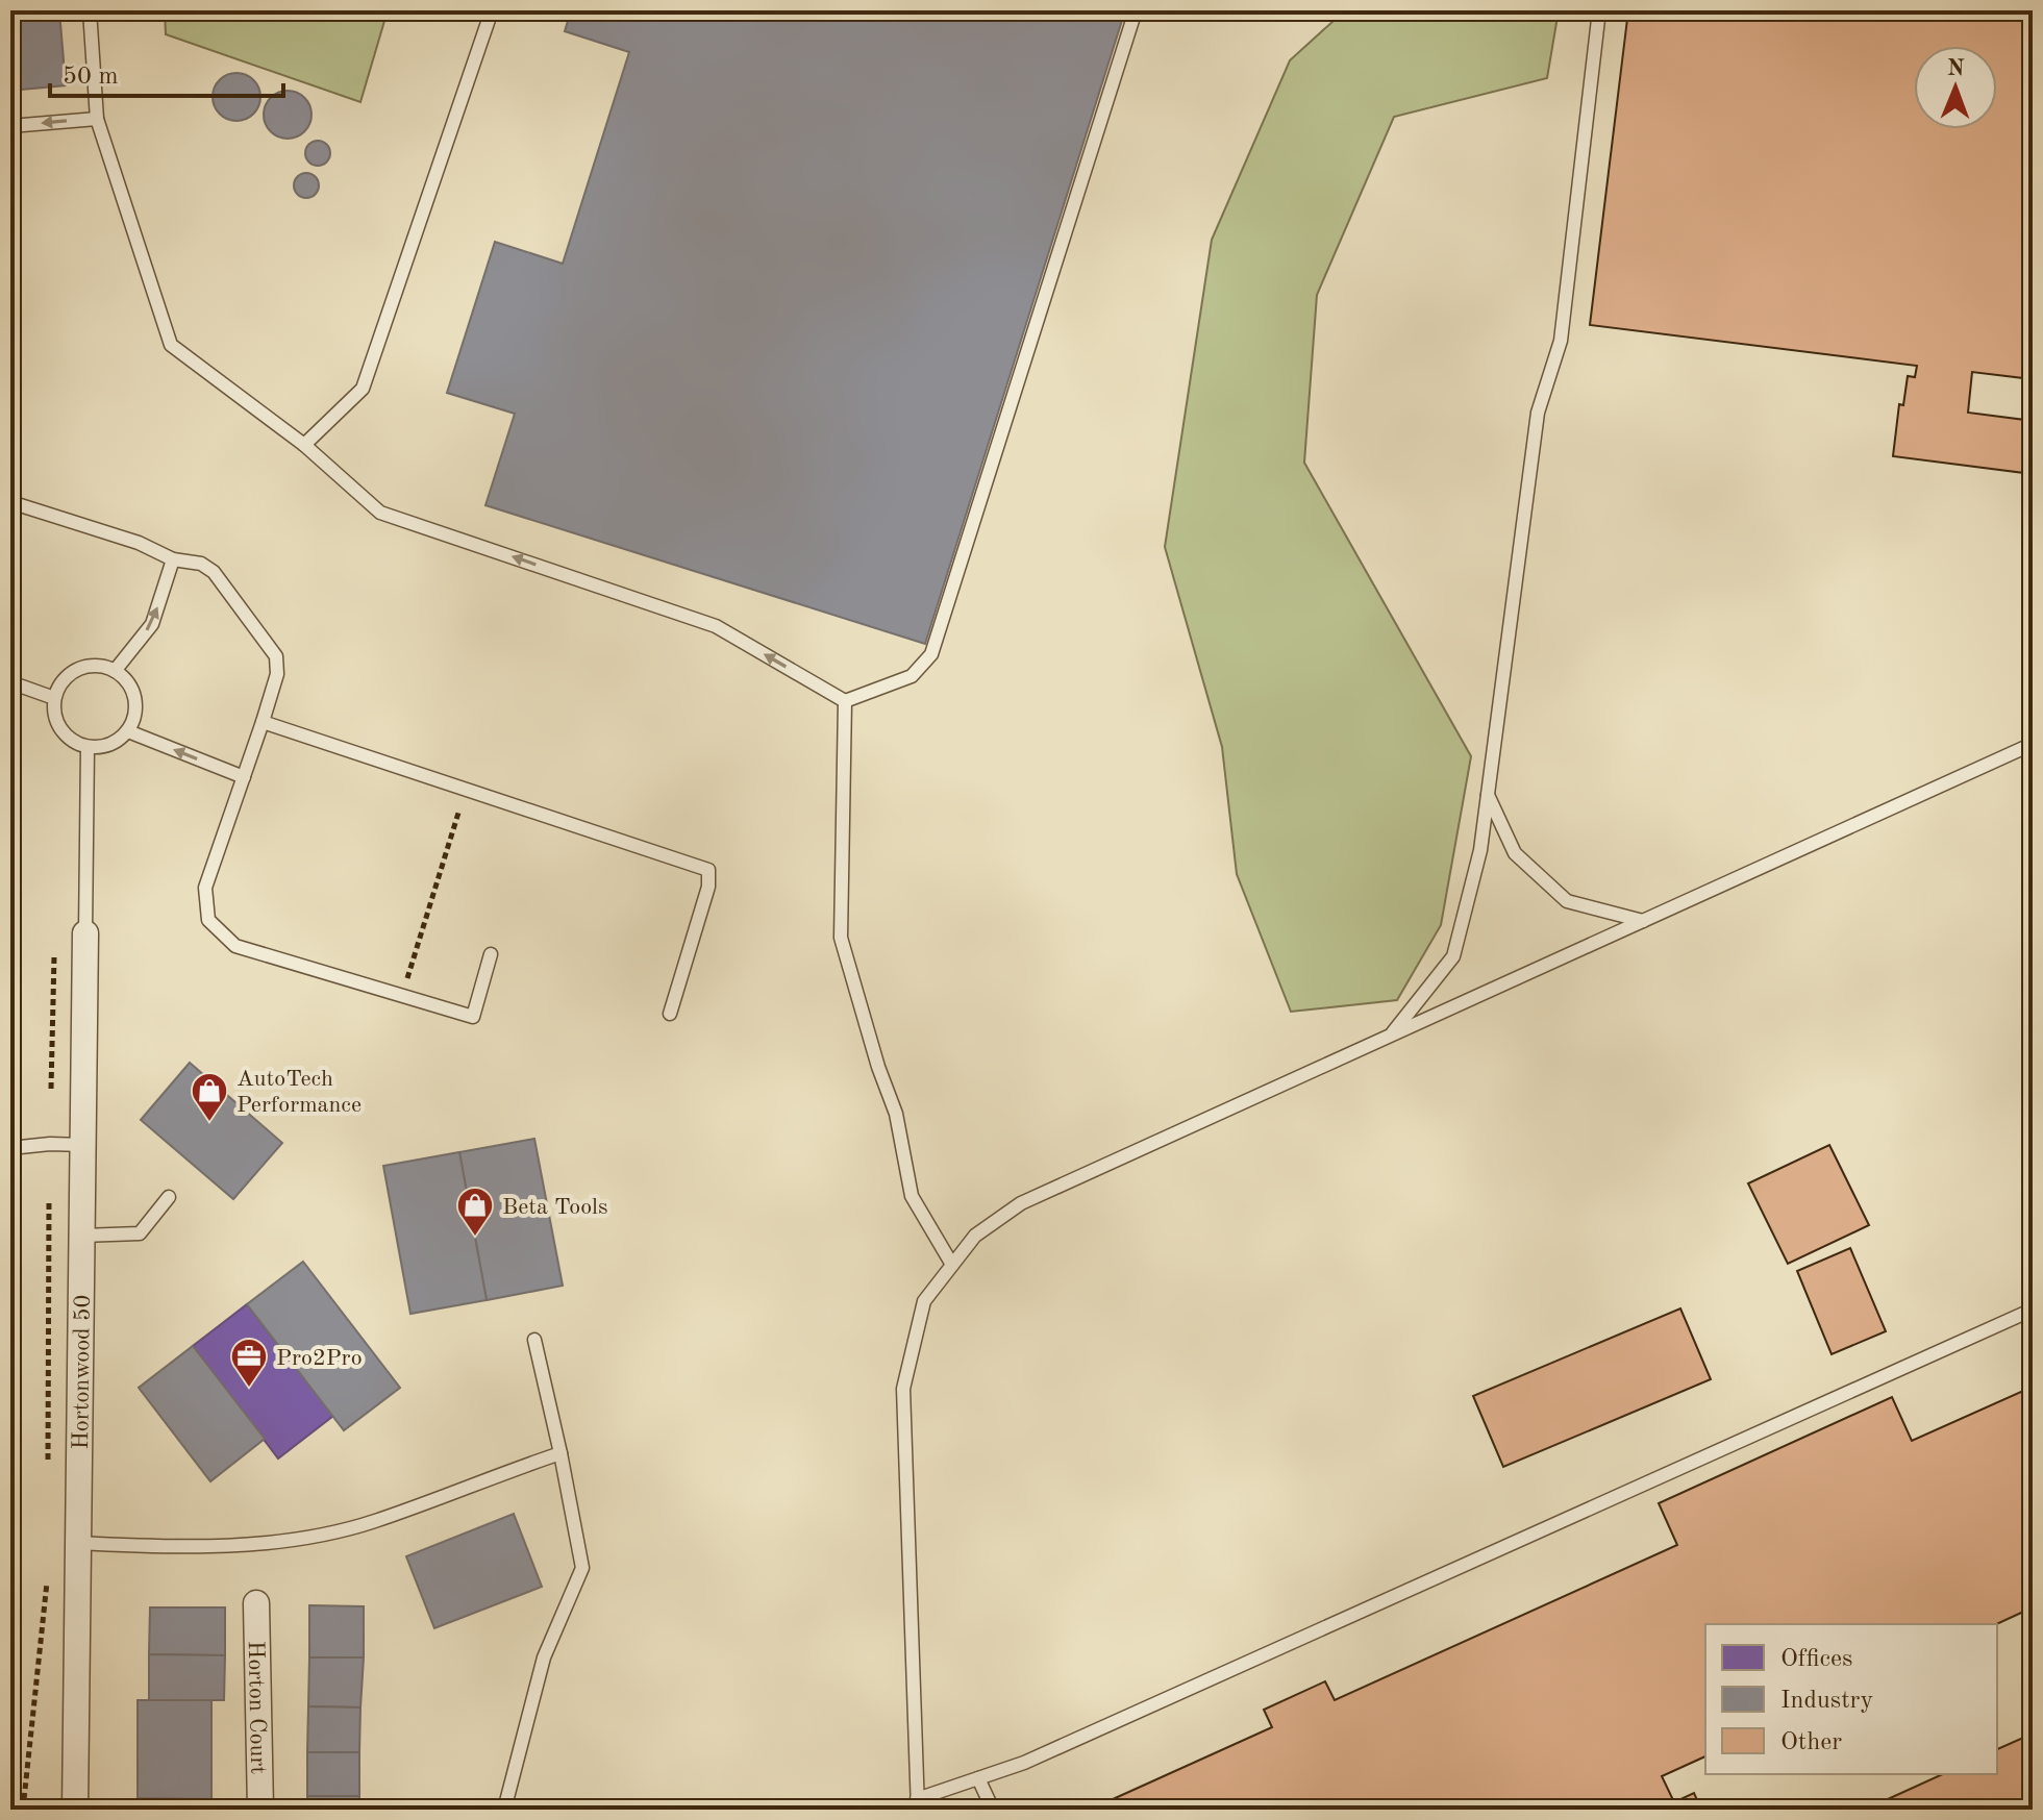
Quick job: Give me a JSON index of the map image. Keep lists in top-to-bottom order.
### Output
{
  "streets": {
    "street": ["Hortonwood 50", "Horton Court"]
  },
  "places": {
    "shop": ["AutoTech Performance", "Beta Tools"],
    "office": ["Pro2Pro"]
  },
  "legend": ["Offices", "Industry", "Other"],
  "scale_bar": "50 m",
  "north": "top"
}
